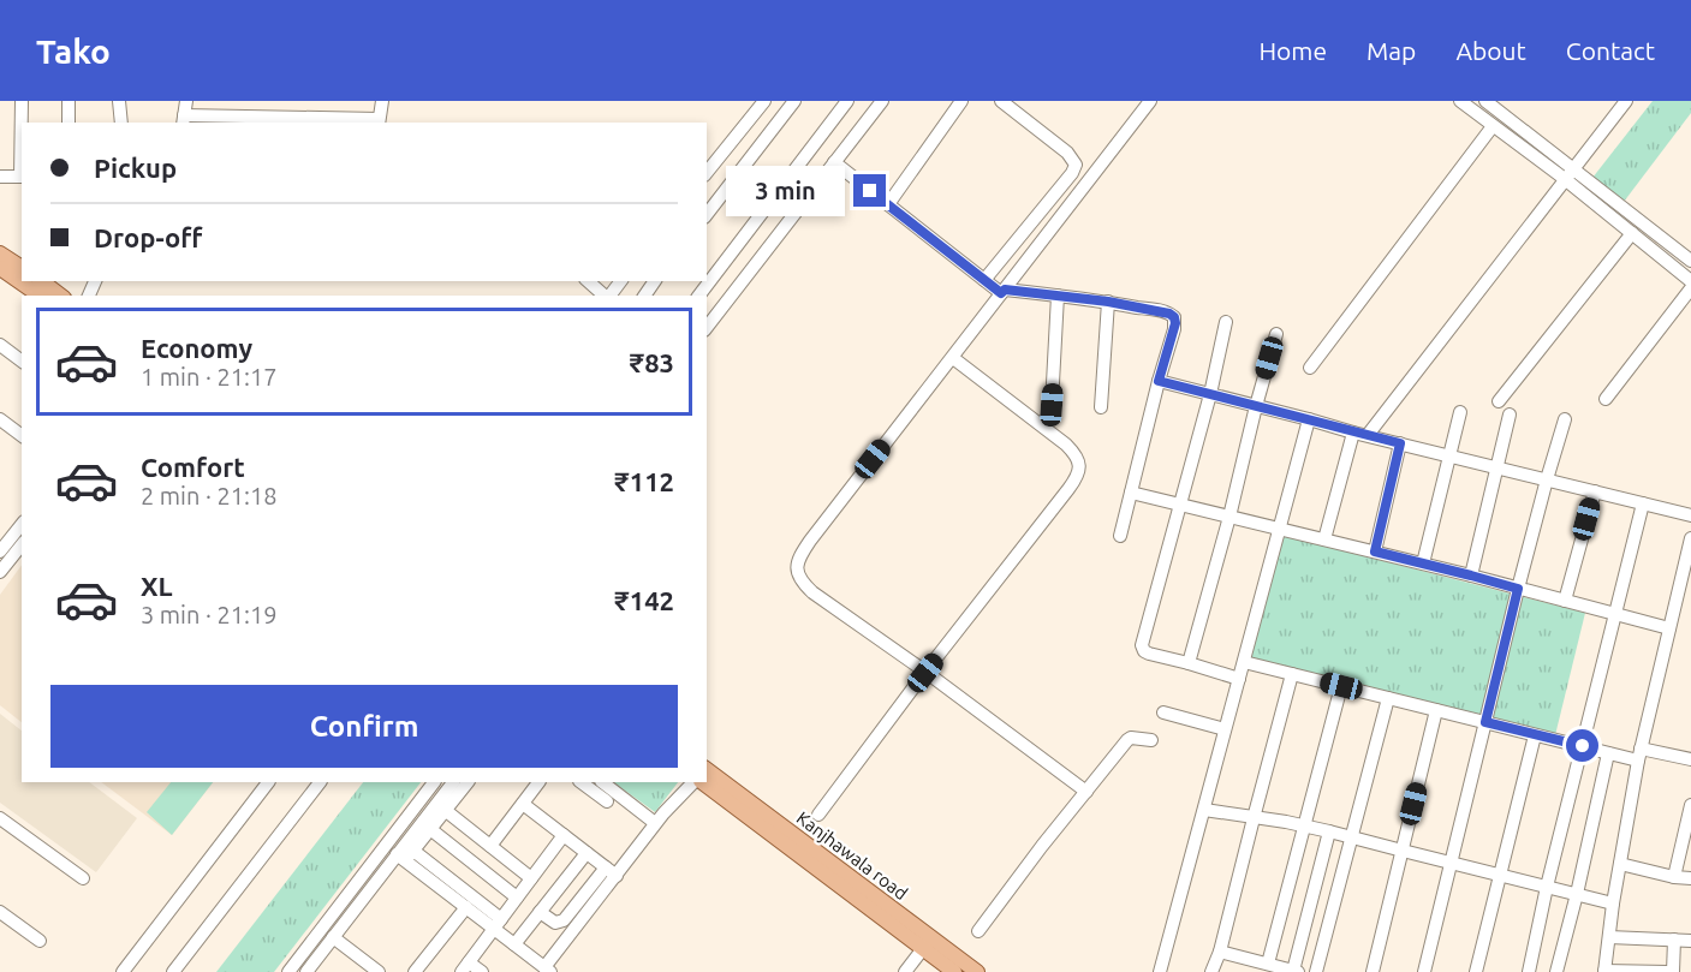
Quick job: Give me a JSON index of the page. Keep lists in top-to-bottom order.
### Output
{
  "streets": {
    "main road": ["Kanjhawala road"]
  },
  "page": {
    "header": "Tako",
    "nav": [
      "Home",
      "Map",
      "About",
      "Contact"
    ],
    "banner": ["Pickup", "Drop-off"],
    "bubble": "3 min",
    "list": [
      {
        "name": "Economy",
        "note": "1 min · 21:17",
        "value": "₹83"
      },
      {
        "name": "Comfort",
        "note": "2 min · 21:18",
        "value": "₹112"
      },
      {
        "name": "XL",
        "note": "3 min · 21:19",
        "value": "₹142"
      }
    ],
    "buttons": "Confirm"
  }
}
